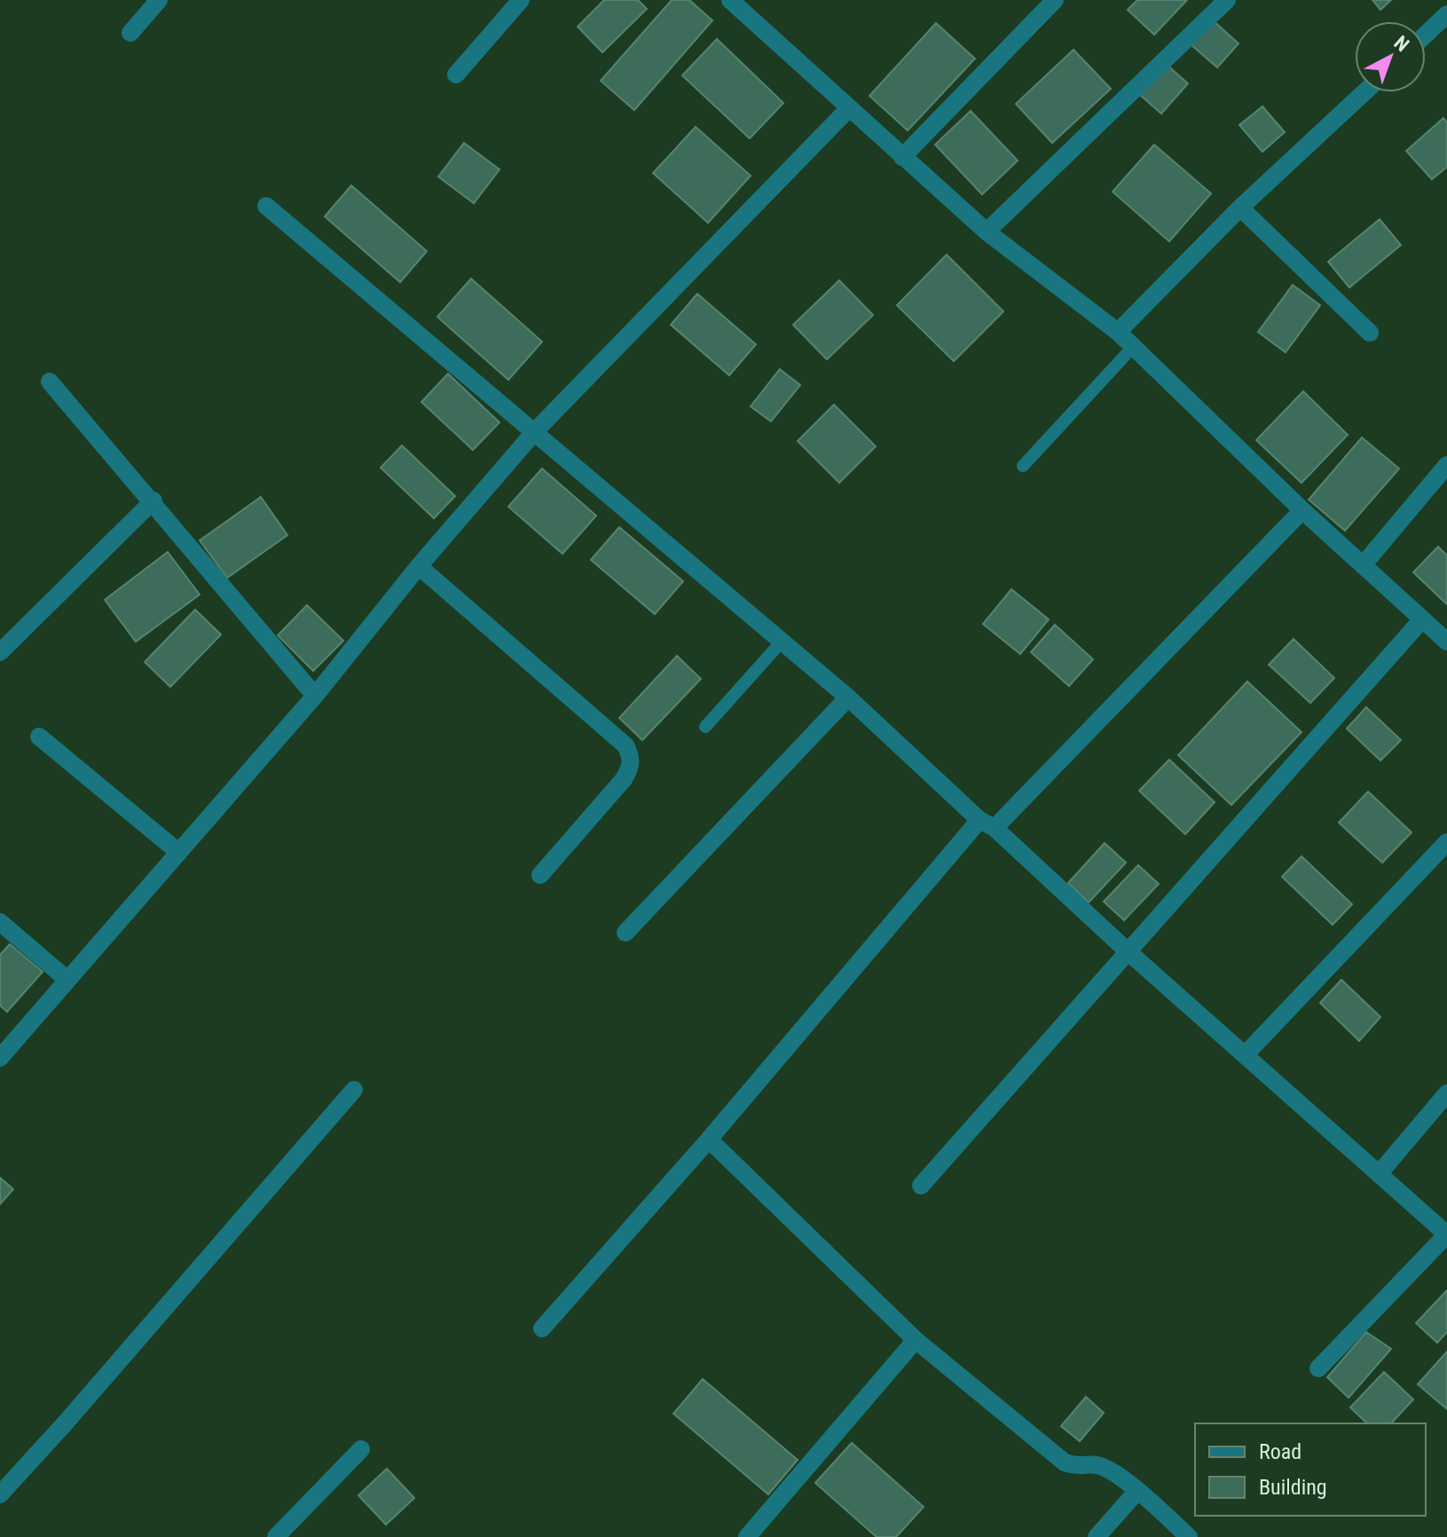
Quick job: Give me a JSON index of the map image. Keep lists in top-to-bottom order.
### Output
{
  "legend": ["Road", "Building"],
  "north": "top right"
}
